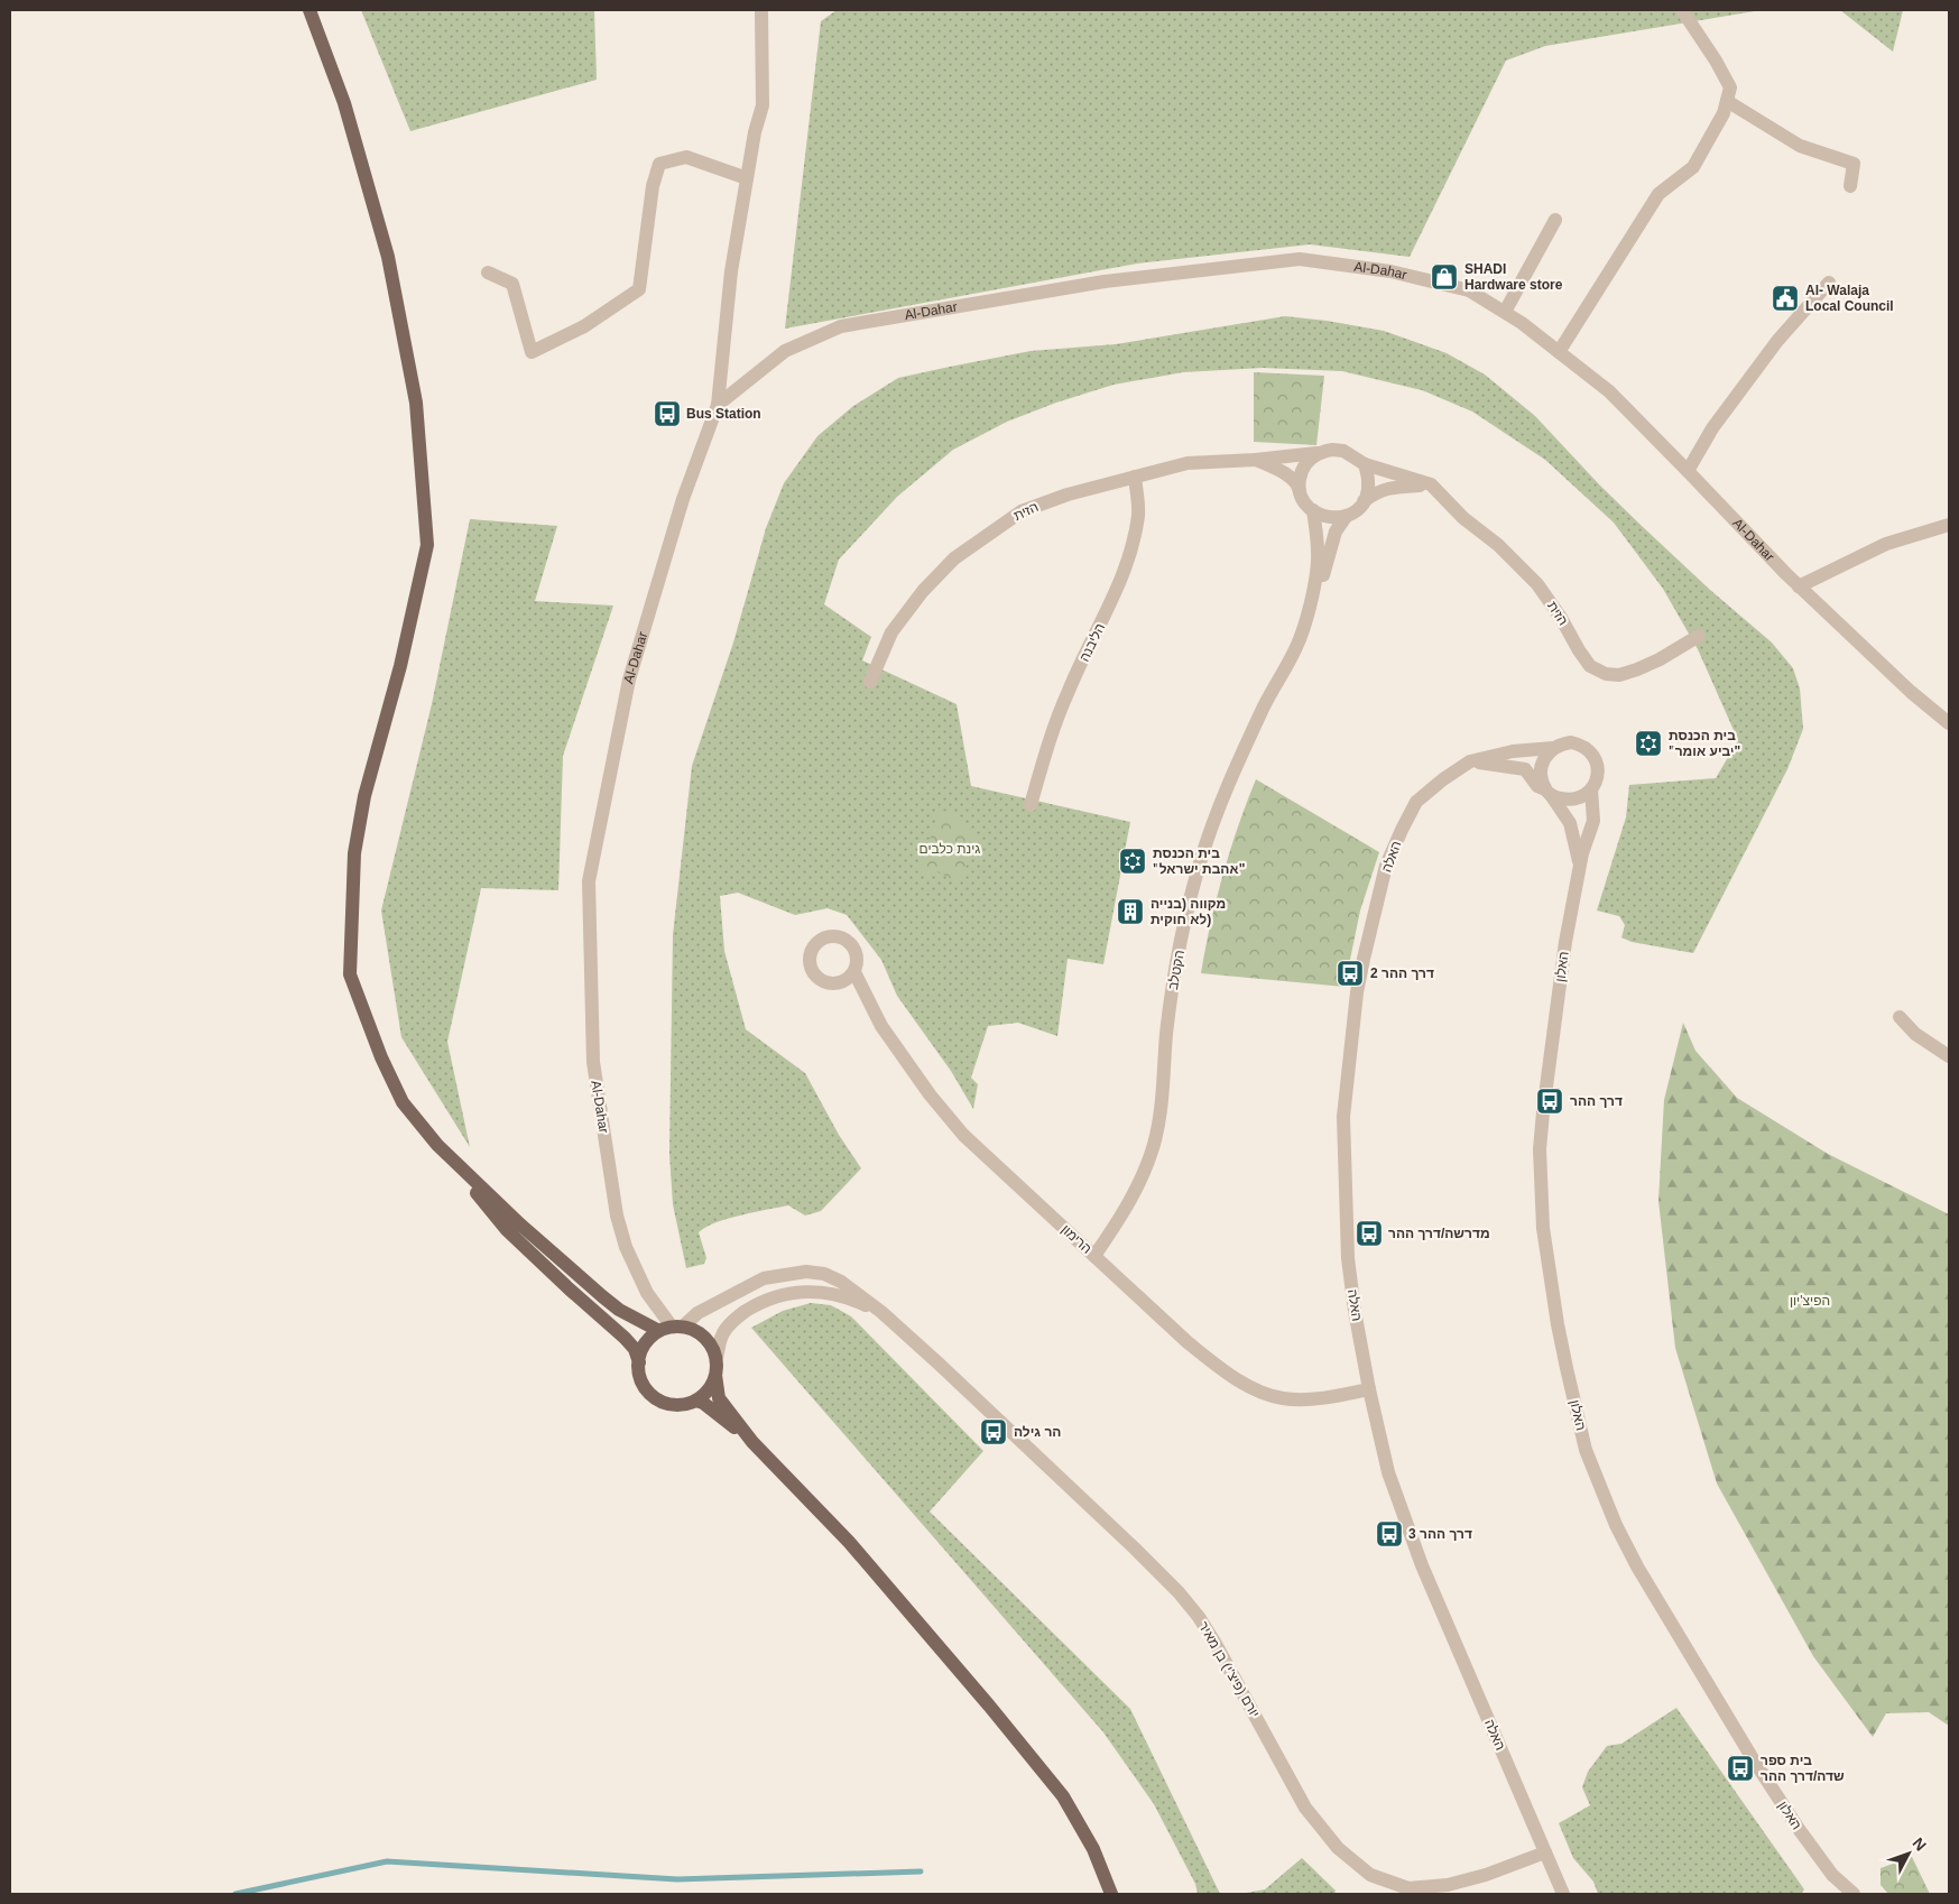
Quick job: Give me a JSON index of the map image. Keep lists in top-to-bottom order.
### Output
{
  "streets": {
    "street": [
      "Al-Dahar",
      "הזית",
      "הליבנה",
      "האלה",
      "האלון",
      "הקטלב",
      "הרימון",
      "יורם (פיצ'י) בן מאיר"
    ]
  },
  "crossings": [
    ["Al-Dahar", "יורם (פיצ'י) בן מאיר"],
    ["הזית", "הליבנה"],
    ["הזית", "הקטלב"],
    ["האלה", "האלון"],
    ["האלה", "הרימון"],
    ["האלה", "יורם (פיצ'י) בן מאיר"],
    ["הקטלב", "הרימון"]
  ],
  "parks": ["גינת כלבים", "הפיצ'יון"],
  "places": {
    "shop": ["SHADI Hardware store"],
    "public building": ["Al- Walaja Local Council"],
    "bus stop": [
      "Bus Station",
      "דרך ההר 2",
      "דרך ההר",
      "מדרשה/דרך ההר",
      "הר גילה",
      "דרך ההר 3",
      "בית ספר שדה/דרך ההר"
    ],
    "synagogue": ["בית הכנסת \"יביע אומר\"", "בית הכנסת \"אהבת ישראל\""],
    "building": ["מקווה (בנייה לא חוקית)"]
  },
  "north": "top right"
}
